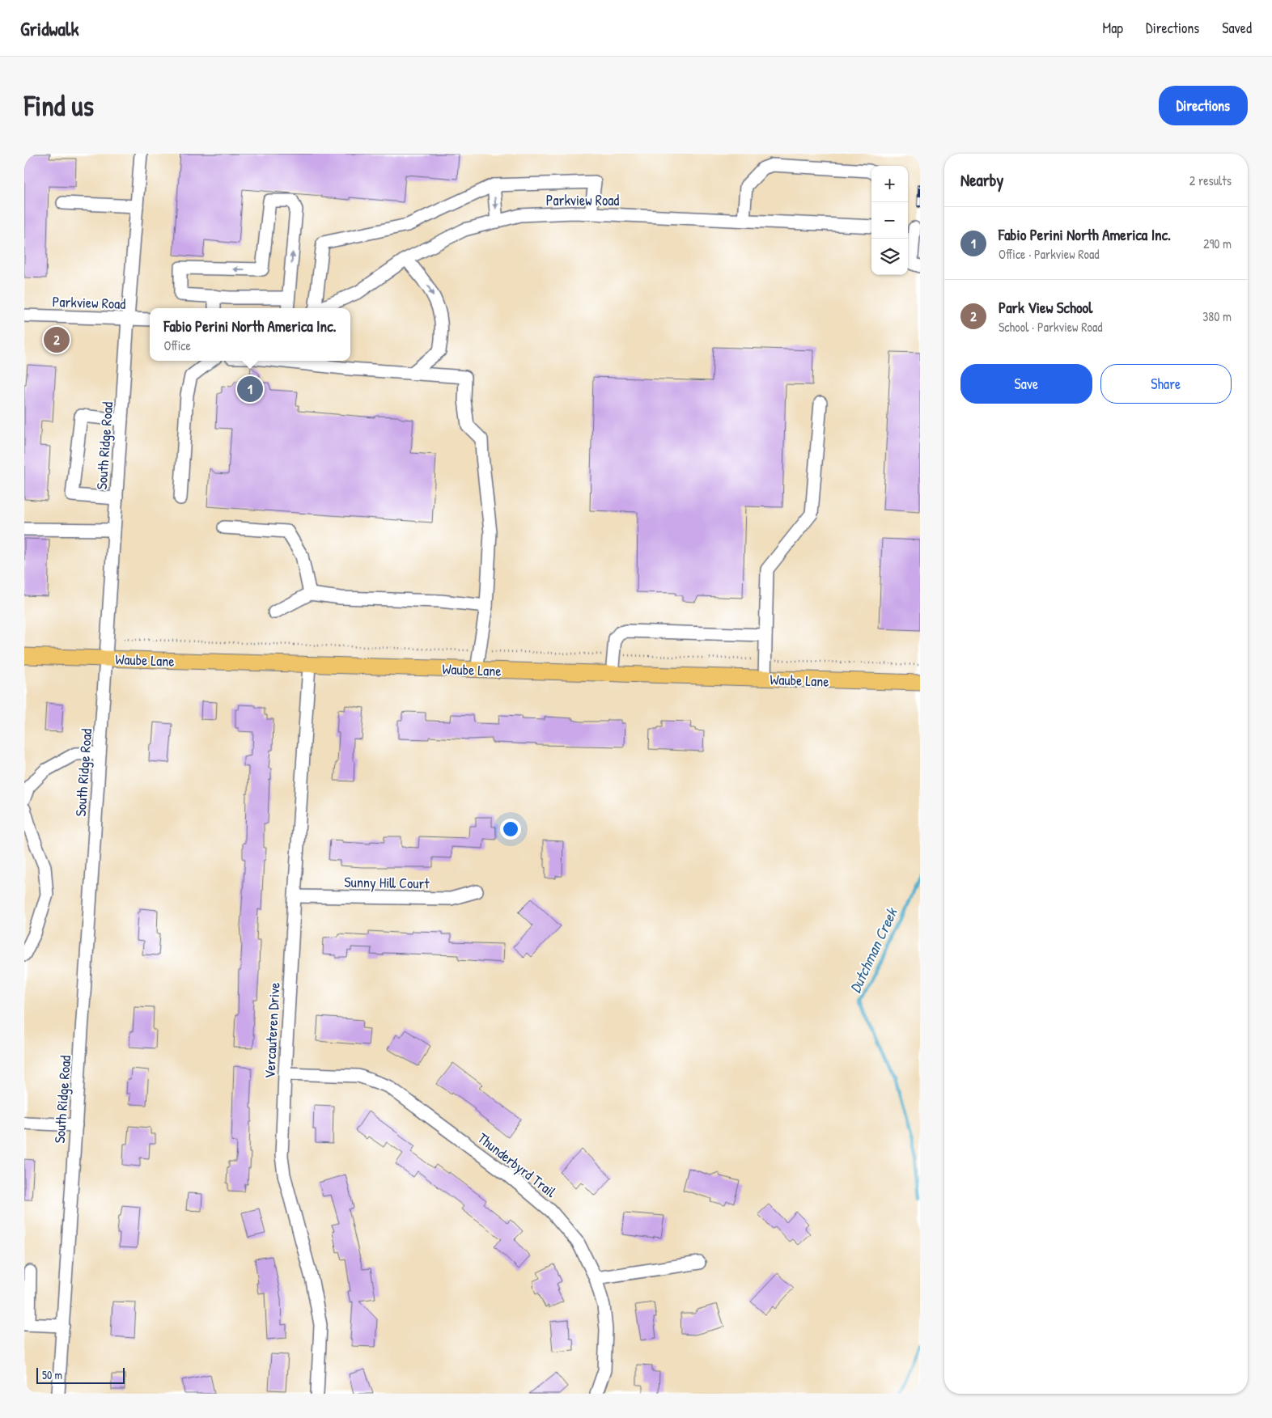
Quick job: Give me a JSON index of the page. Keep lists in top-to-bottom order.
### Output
{
  "streets": {
    "main road": ["Waube Lane"],
    "street": [
      "Parkview Road",
      "South Ridge Road",
      "Sunny Hill Court",
      "Vercauteren Drive",
      "Thunderbyrd Trail"
    ]
  },
  "crossings": [
    ["Parkview Road", "South Ridge Road"],
    ["South Ridge Road", "Waube Lane"],
    ["Waube Lane", "Vercauteren Drive"],
    ["Sunny Hill Court", "Vercauteren Drive"],
    ["Vercauteren Drive", "Thunderbyrd Trail"]
  ],
  "water": ["Dutchman Creek"],
  "scale_bar": "50 m",
  "page": {
    "header": "Gridwalk",
    "nav": ["Map", "Directions", "Saved"],
    "buttons": [
      "Directions",
      ["Save", "Share"]
    ],
    "title": "Find us",
    "heading": ["Nearby", "2 results"],
    "map_buttons": ["+", "−"],
    "list": [
      {
        "mark": "1",
        "name": "Fabio Perini North America Inc.",
        "note": "Office · Parkview Road",
        "value": "290 m"
      },
      {
        "mark": "2",
        "name": "Park View School",
        "note": "School · Parkview Road",
        "value": "380 m"
      }
    ],
    "popup": ["Fabio Perini North America Inc.", "Office"],
    "pins": ["2", "1"],
    "scale": "50 m"
  }
}
